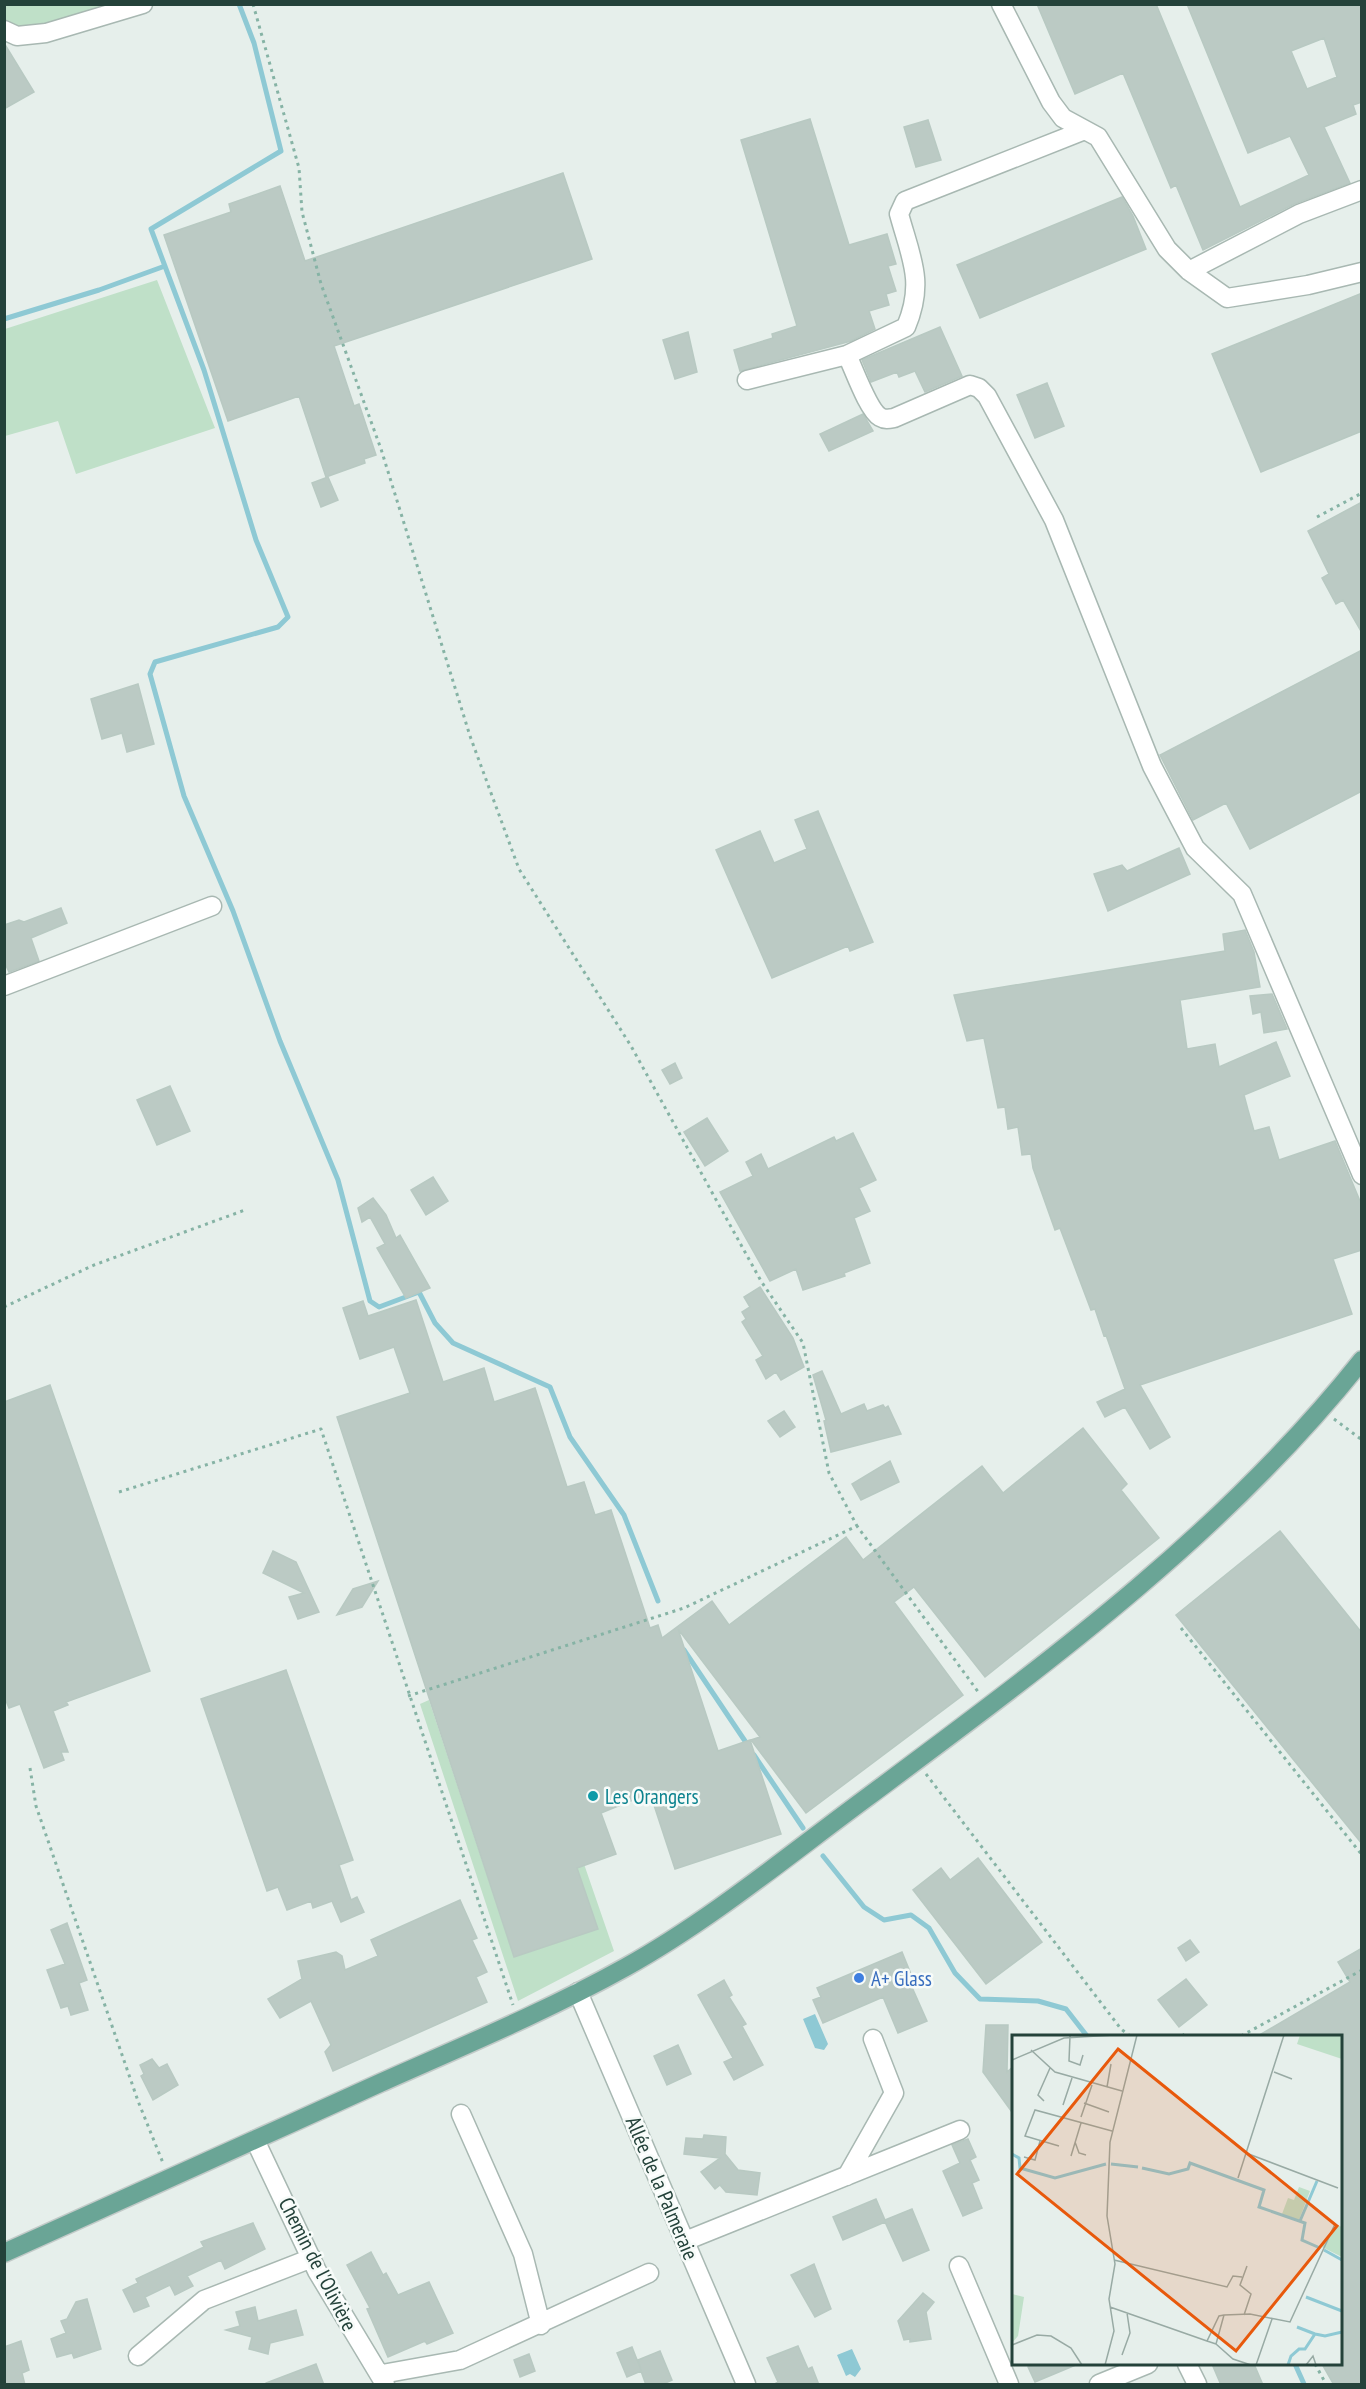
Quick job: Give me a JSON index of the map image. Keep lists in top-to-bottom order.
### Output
{
  "streets": {
    "street": ["Allée de la Palmeraie", "Chemin de l'Olivière"]
  },
  "places": ["Les Orangers", "A+ Glass"]
}
